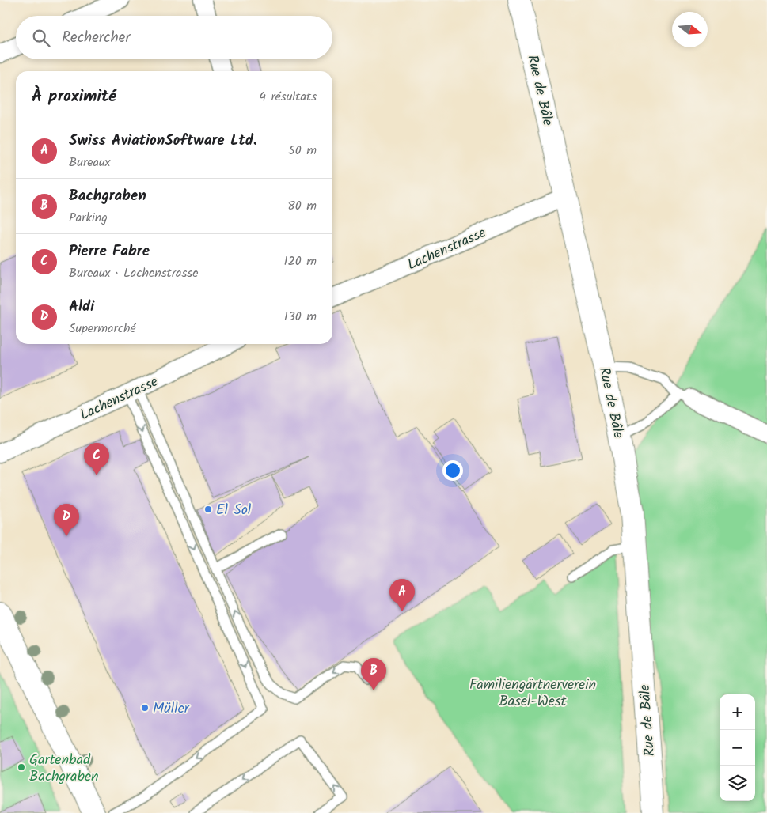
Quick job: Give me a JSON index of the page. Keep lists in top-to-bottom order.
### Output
{
  "streets": {
    "street": ["Rue de Bâle", "Lachenstrasse"]
  },
  "crossings": [
    ["Rue de Bâle", "Lachenstrasse"]
  ],
  "parks": ["Familiengärtnerverein Basel-West"],
  "places": ["El Sol", "Müller", "Gartenbad Bachgraben"],
  "north": "right",
  "page": {
    "search": "Rechercher",
    "heading": ["À proximité", "4 résultats"],
    "list": [
      {
        "mark": "A",
        "name": "Swiss AviationSoftware Ltd.",
        "note": "Bureaux",
        "value": "50 m"
      },
      {
        "mark": "B",
        "name": "Bachgraben",
        "note": "Parking",
        "value": "80 m"
      },
      {
        "mark": "C",
        "name": "Pierre Fabre",
        "note": "Bureaux · Lachenstrasse",
        "value": "120 m"
      },
      {
        "mark": "D",
        "name": "Aldi",
        "note": "Supermarché",
        "value": "130 m"
      }
    ],
    "pins": [
      "C",
      "D",
      "A",
      "B"
    ],
    "map_buttons": ["+", "−"]
  }
}
